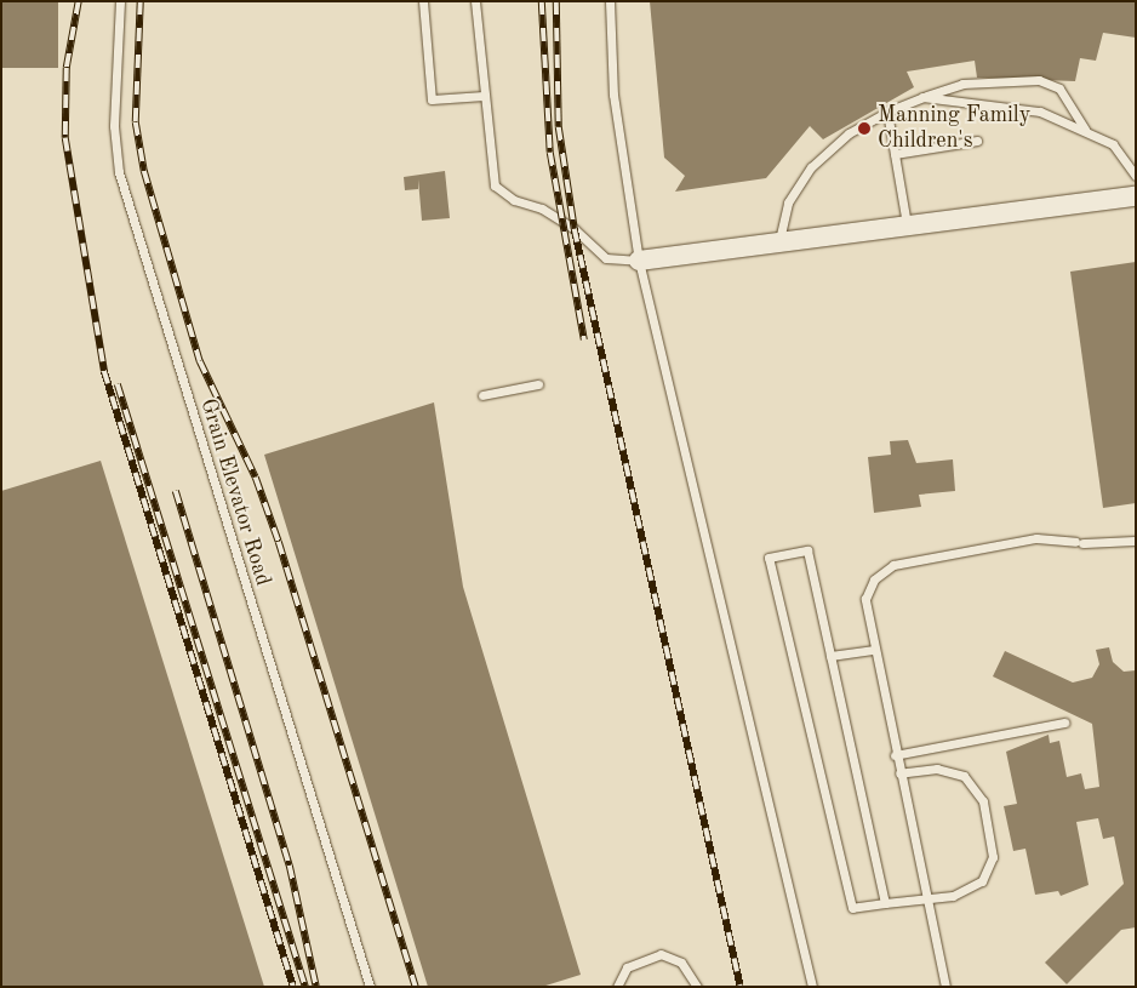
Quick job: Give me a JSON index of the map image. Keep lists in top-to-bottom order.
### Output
{
  "streets": {
    "lane": ["Grain Elevator Road"]
  },
  "places": ["Manning Family Children's"]
}
